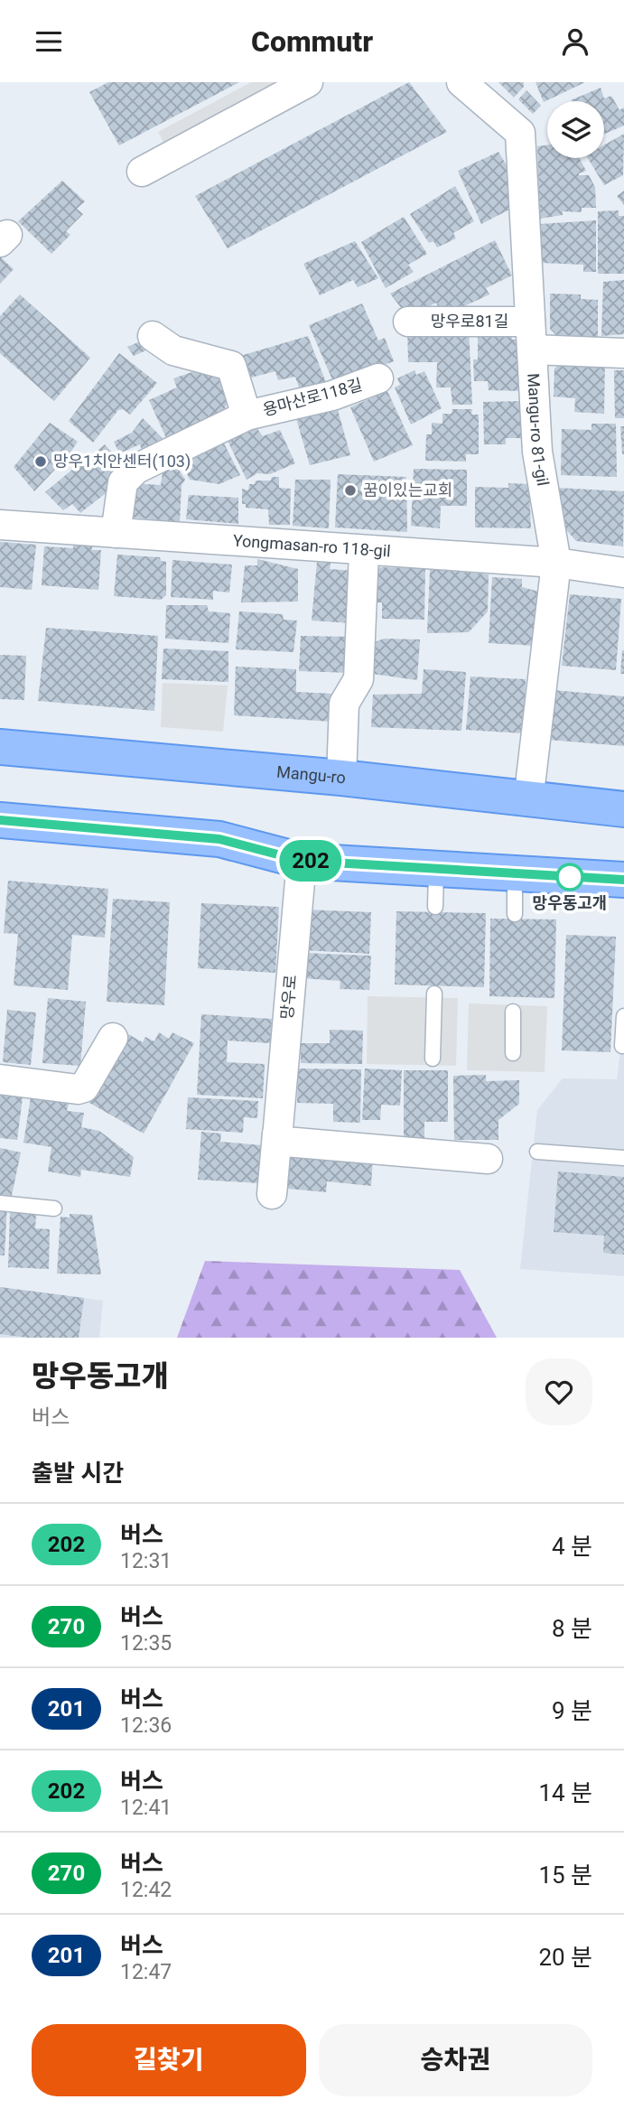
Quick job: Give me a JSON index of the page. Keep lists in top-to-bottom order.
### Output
{
  "streets": {
    "main road": ["Mangu-ro"],
    "street": [
      "망우로81길",
      "용마산로118길",
      "Mangu-ro 81-gil",
      "Yongmasan-ro 118-gil",
      "망우로"
    ]
  },
  "crossings": [
    ["망우로81길", "Mangu-ro 81-gil"],
    ["용마산로118길", "Yongmasan-ro 118-gil"],
    ["Mangu-ro 81-gil", "Yongmasan-ro 118-gil"],
    ["Mangu-ro 81-gil", "Mangu-ro"]
  ],
  "places": ["망우1치안센터(103)", "꿈이있는교회", "망우동고개"],
  "lines": ["bus line 202"],
  "page": {
    "header": "Commutr",
    "on_map": "202",
    "heading": [
      ["망우동고개", "버스"],
      "출발 시간"
    ],
    "list": [
      {
        "mark": "202",
        "name": "버스",
        "note": "12:31",
        "value": "4 분"
      },
      {
        "mark": "270",
        "name": "버스",
        "note": "12:35",
        "value": "8 분"
      },
      {
        "mark": "201",
        "name": "버스",
        "note": "12:36",
        "value": "9 분"
      },
      {
        "mark": "202",
        "name": "버스",
        "note": "12:41",
        "value": "14 분"
      },
      {
        "mark": "270",
        "name": "버스",
        "note": "12:42",
        "value": "15 분"
      },
      {
        "mark": "201",
        "name": "버스",
        "note": "12:47",
        "value": "20 분"
      }
    ],
    "buttons": ["길찾기", "승차권"]
  }
}
